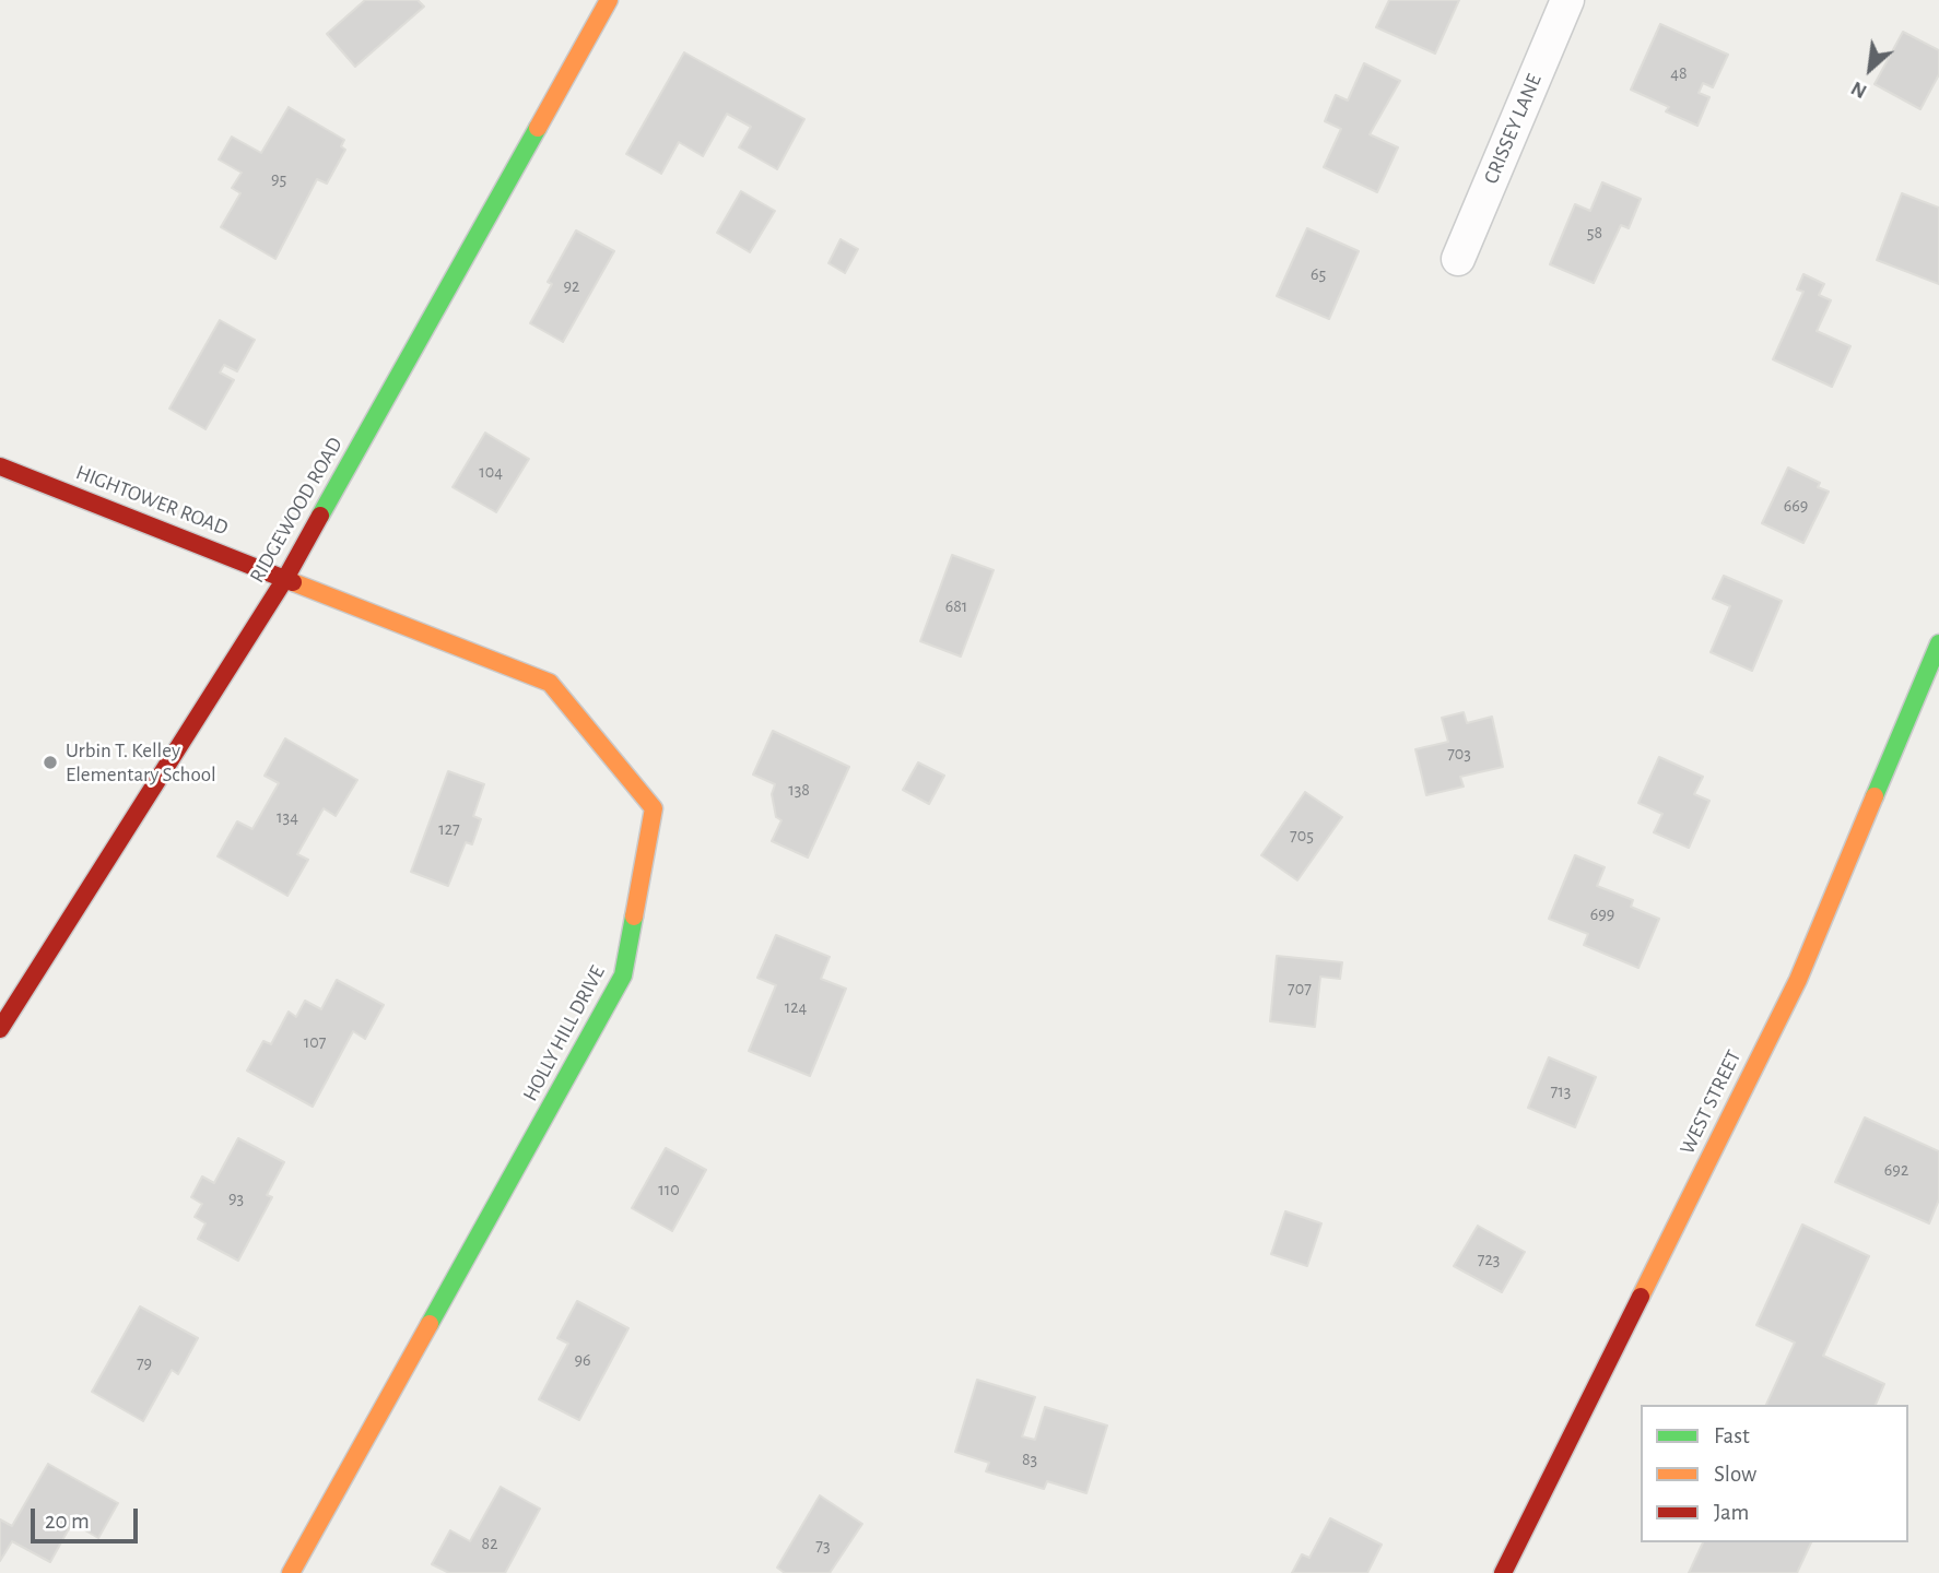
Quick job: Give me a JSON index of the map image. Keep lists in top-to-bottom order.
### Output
{
  "streets": {
    "street": [
      "CRISSEY LANE",
      "HIGHTOWER ROAD",
      "RIDGEWOOD ROAD",
      "HOLLY HILL DRIVE",
      "WEST STREET"
    ]
  },
  "crossings": [
    ["HIGHTOWER ROAD", "RIDGEWOOD ROAD"],
    ["HIGHTOWER ROAD", "HOLLY HILL DRIVE"],
    ["RIDGEWOOD ROAD", "HOLLY HILL DRIVE"]
  ],
  "places": ["Urbin T. Kelley Elementary School"],
  "house_numbers": [
    "48",
    "95",
    "58",
    "65",
    "92",
    "104",
    "669",
    "681",
    "703",
    "138",
    "134",
    "127",
    "705",
    "699",
    "707",
    "124",
    "107",
    "713",
    "692",
    "110",
    "93",
    "723",
    "96",
    "79",
    "83",
    "82",
    "73"
  ],
  "legend": ["Fast", "Slow", "Jam"],
  "scale_bar": "20 m",
  "north": "bottom left"
}
